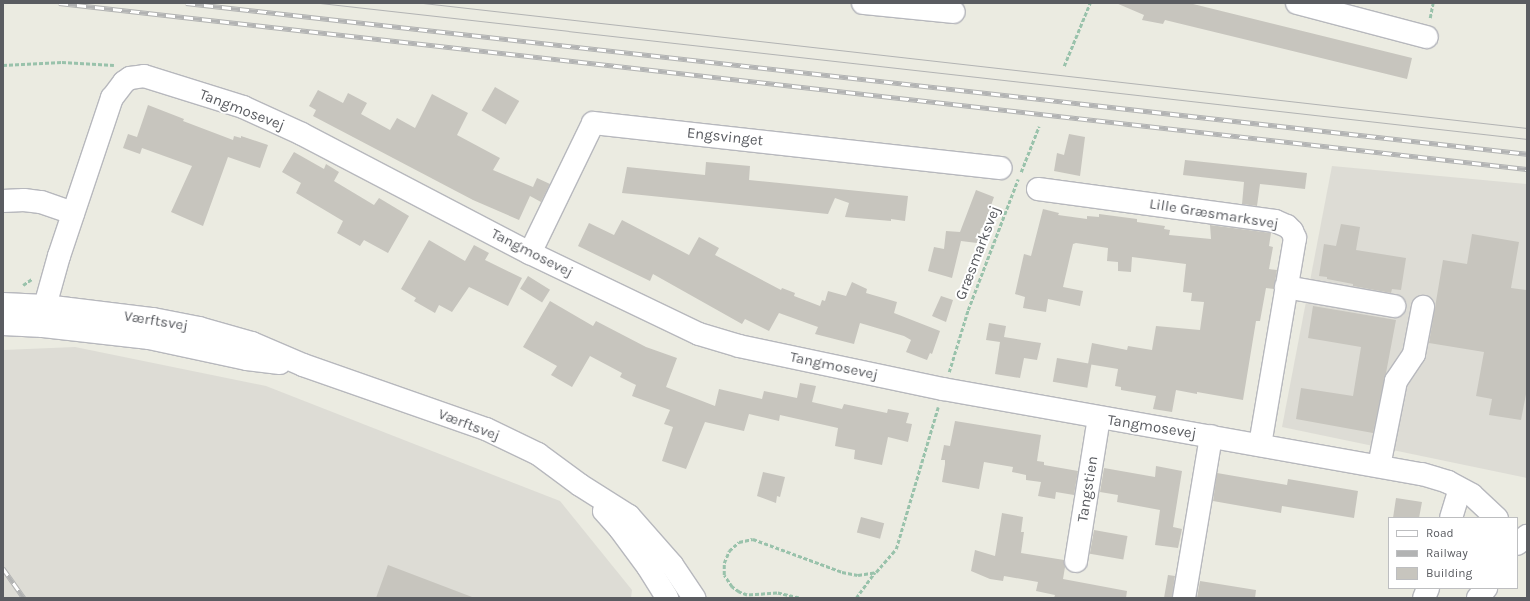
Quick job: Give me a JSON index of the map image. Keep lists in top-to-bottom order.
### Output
{
  "streets": {
    "street": [
      "Tangmosevej",
      "Engsvinget",
      "Lille Græsmarksvej",
      "Værftsvej",
      "Tangstien"
    ],
    "path": ["Græsmarksvej"]
  },
  "crossings": [
    ["Tangmosevej", "Engsvinget"],
    ["Tangmosevej", "Lille Græsmarksvej"],
    ["Tangmosevej", "Græsmarksvej"],
    ["Tangmosevej", "Tangstien"]
  ],
  "legend": ["Road", "Railway", "Building"]
}
